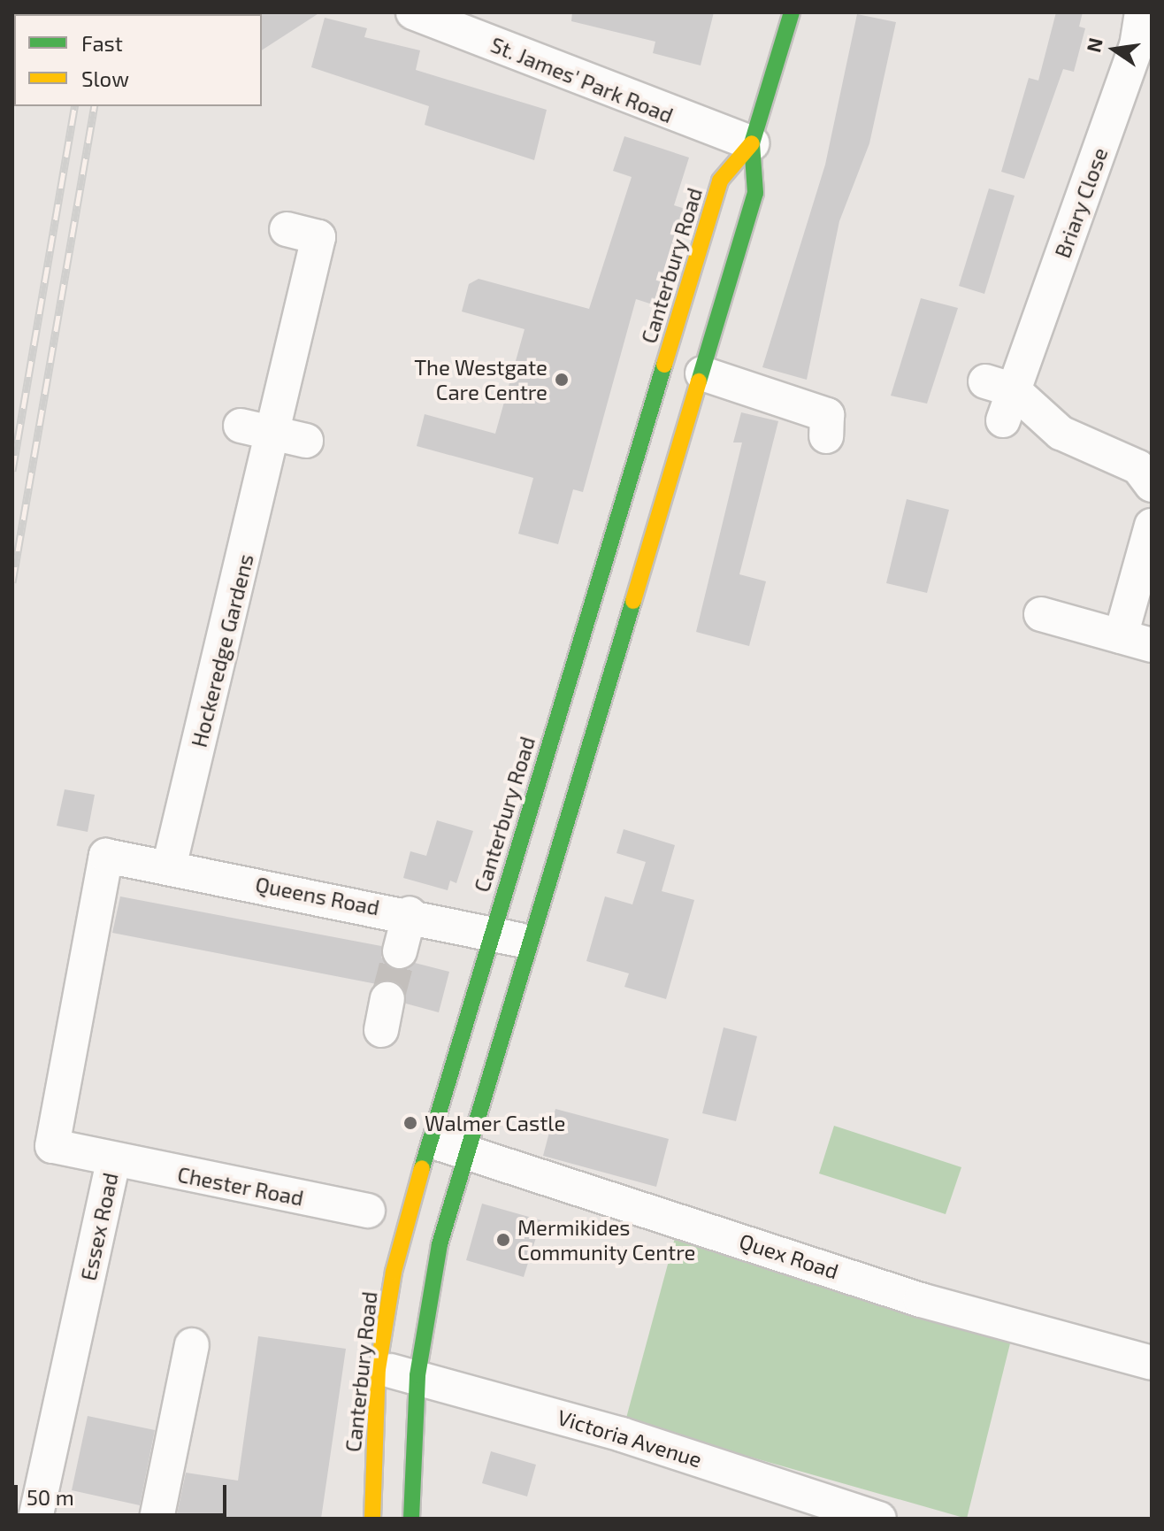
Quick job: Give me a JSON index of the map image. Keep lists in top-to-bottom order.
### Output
{
  "streets": {
    "highway": ["Canterbury Road"],
    "street": [
      "St. James' Park Road",
      "Briary Close",
      "Hockeredge Gardens",
      "Queens Road",
      "Chester Road",
      "Essex Road",
      "Quex Road",
      "Victoria Avenue"
    ]
  },
  "crossings": [
    ["St. James' Park Road", "Canterbury Road"],
    ["Canterbury Road", "Queens Road"],
    ["Canterbury Road", "Quex Road"],
    ["Canterbury Road", "Victoria Avenue"],
    ["Hockeredge Gardens", "Queens Road"],
    ["Queens Road", "Essex Road"],
    ["Chester Road", "Essex Road"]
  ],
  "places": ["The Westgate Care Centre", "Walmer Castle", "Mermikides Community Centre"],
  "legend": ["Fast", "Slow"],
  "scale_bar": "50 m",
  "north": "left"
}
